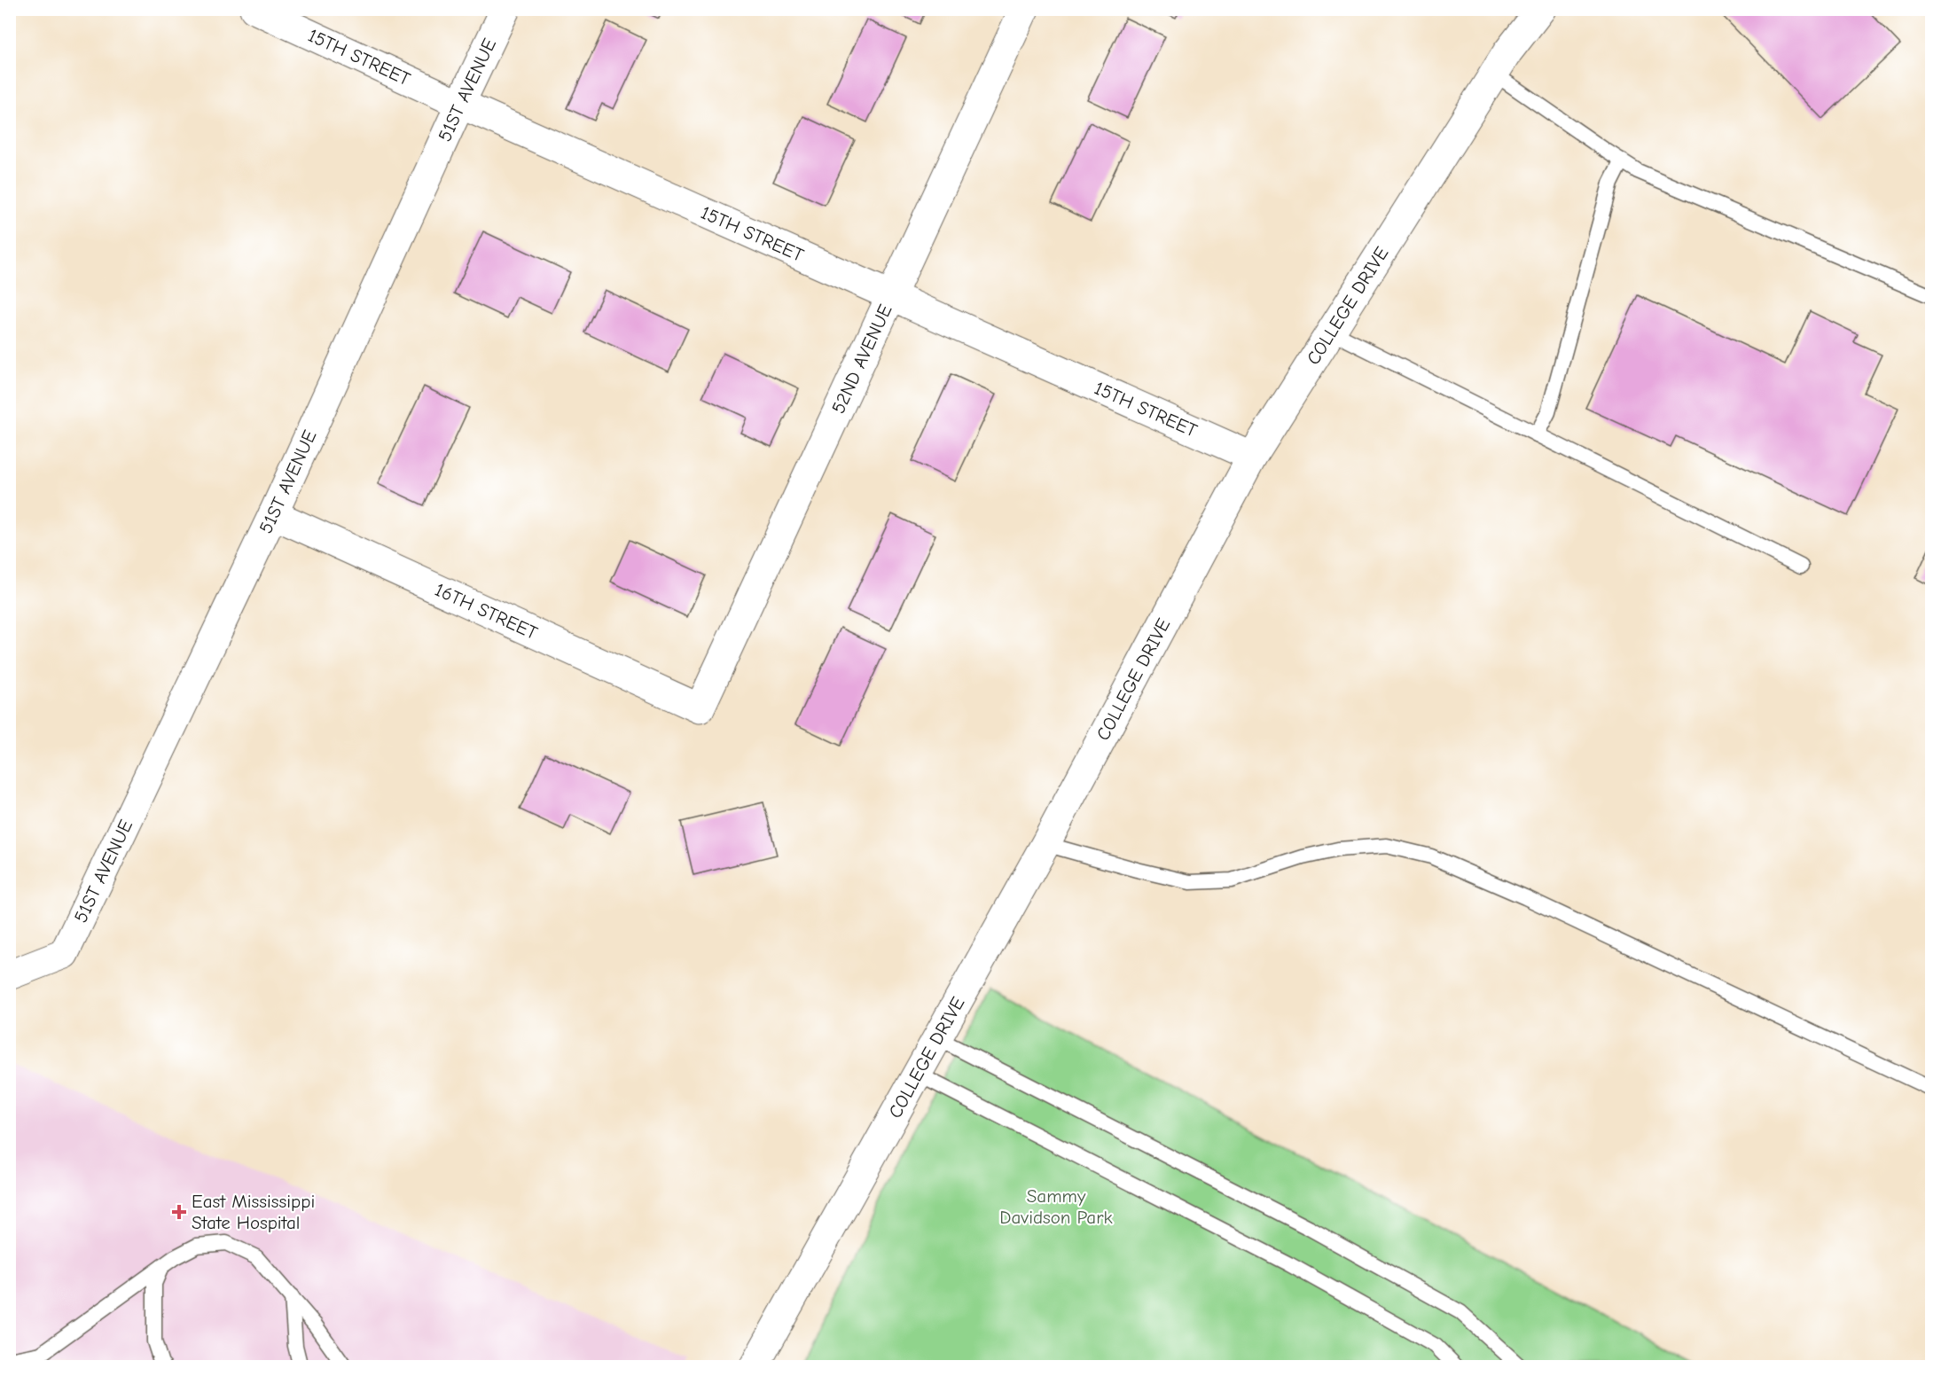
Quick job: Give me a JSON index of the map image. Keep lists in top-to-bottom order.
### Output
{
  "streets": {
    "street": [
      "15TH STREET",
      "51ST AVENUE",
      "COLLEGE DRIVE",
      "52ND AVENUE",
      "16TH STREET"
    ]
  },
  "crossings": [
    ["15TH STREET", "51ST AVENUE"],
    ["15TH STREET", "COLLEGE DRIVE"],
    ["15TH STREET", "52ND AVENUE"],
    ["51ST AVENUE", "16TH STREET"],
    ["52ND AVENUE", "16TH STREET"]
  ],
  "parks": ["Sammy Davidson Park"],
  "places": {
    "health": ["East Mississippi State Hospital"]
  }
}
